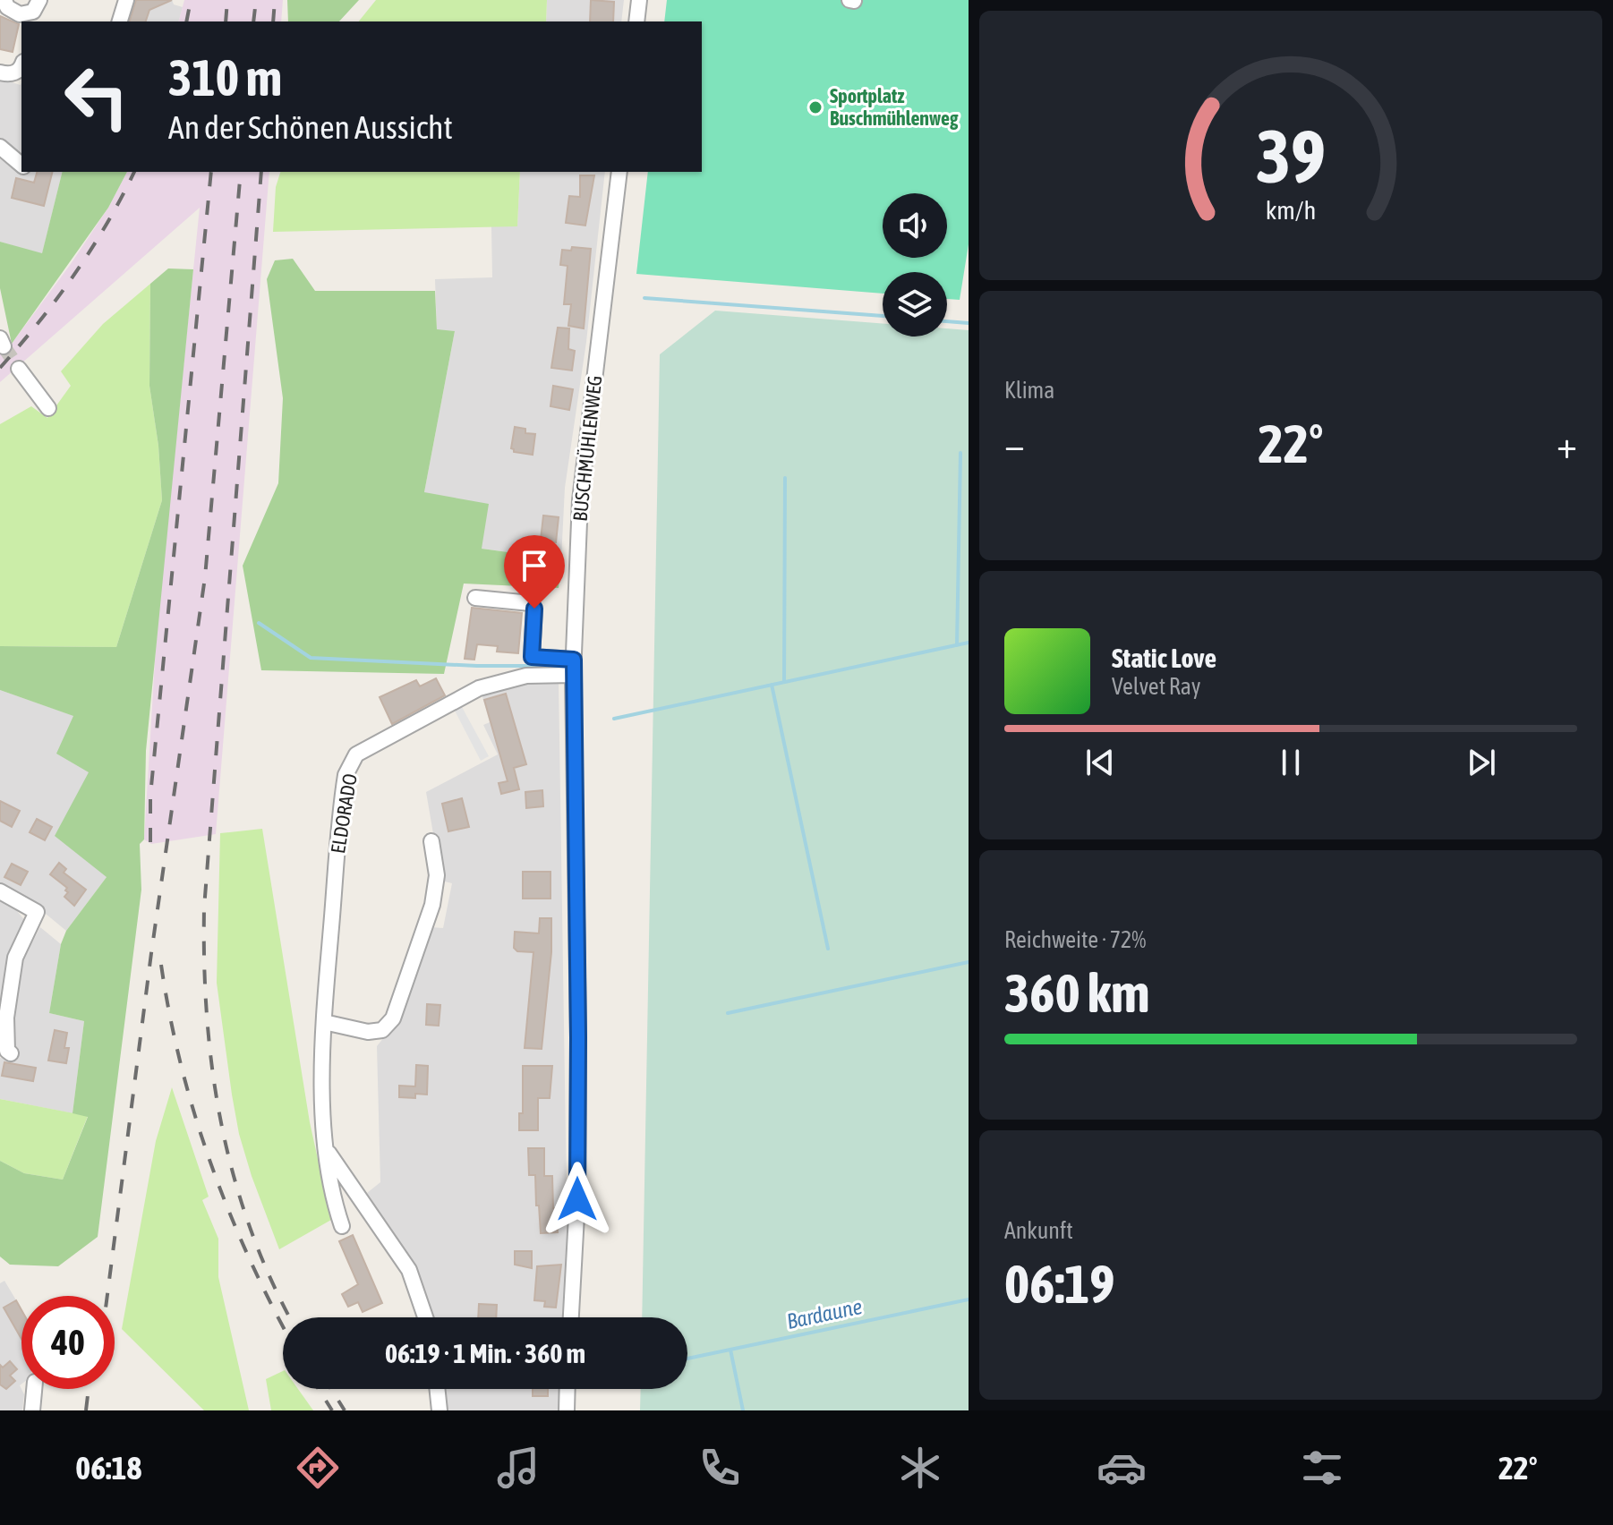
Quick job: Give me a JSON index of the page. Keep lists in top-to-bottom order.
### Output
{
  "streets": {
    "street": ["BUSCHMÜHLENWEG", "ELDORADO"]
  },
  "crossings": [
    ["BUSCHMÜHLENWEG", "ELDORADO"]
  ],
  "water": ["Bardaune"],
  "places": ["Sportplatz Buschmühlenweg"],
  "page": {
    "turn": ["310 m", "An der Schönen Aussicht"],
    "tile": [
      "Klima",
      ["Reichweite · 72%", "360 km"],
      ["Ankunft", "06:19"]
    ],
    "heat": ["−", "22°", "+"],
    "song": ["Static Love", "Velvet Ray"],
    "limit": "40",
    "trip": "06:19 · 1 Min. · 360 m",
    "tabs": ["06:18", "22°"],
    "gauge": ["39", "km/h"]
  }
}
